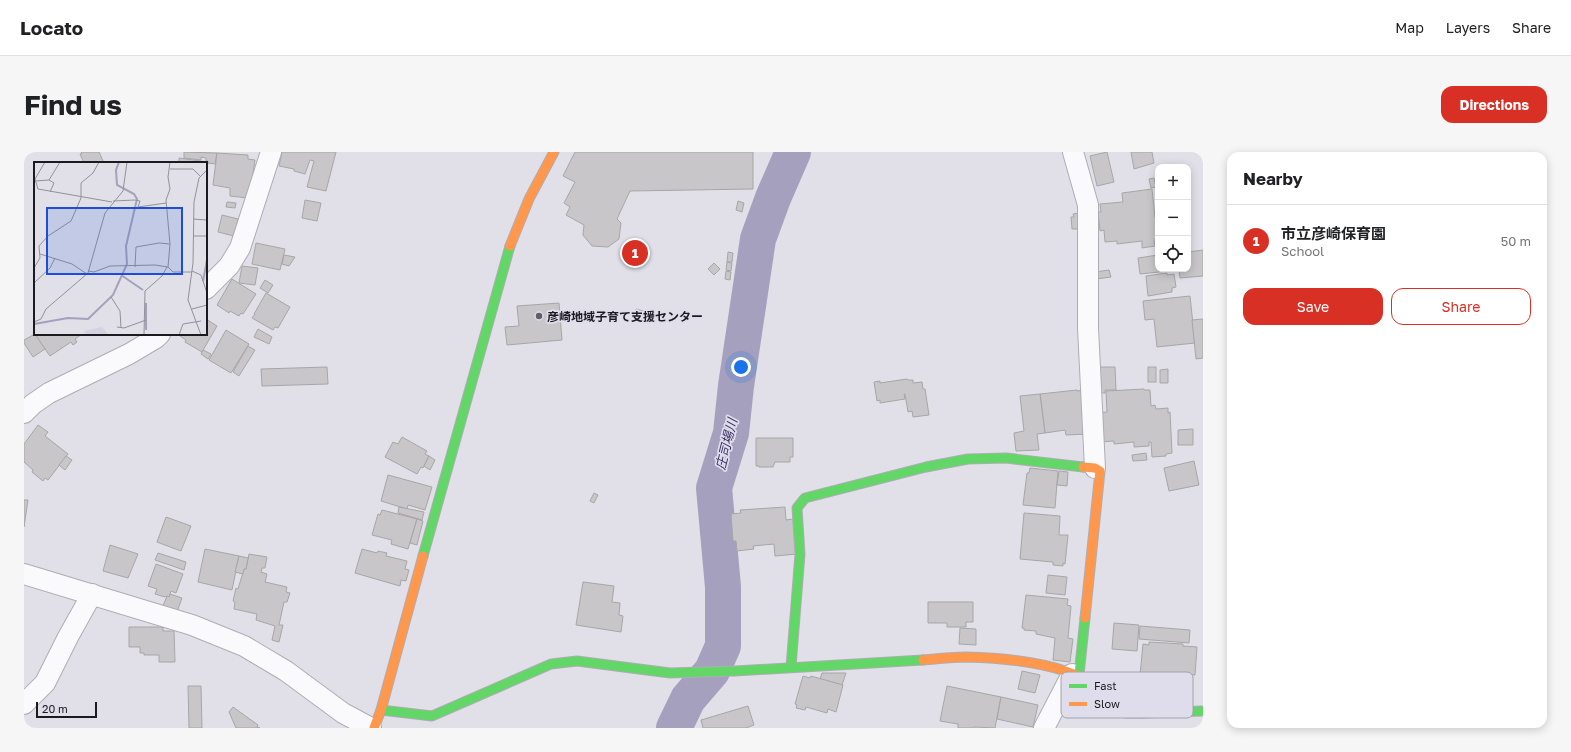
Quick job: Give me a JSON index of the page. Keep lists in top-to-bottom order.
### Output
{
  "water": ["庄司場川"],
  "places": ["彦崎地域子育て支援センター"],
  "legend": ["Fast", "Slow"],
  "scale_bar": "20 m",
  "page": {
    "header": "Locato",
    "nav": ["Map", "Layers", "Share"],
    "buttons": [
      "Directions",
      ["Save", "Share"]
    ],
    "title": "Find us",
    "heading": "Nearby",
    "map_buttons": ["+", "−"],
    "list": [
      {
        "mark": "1",
        "name": "市立彦崎保育園",
        "note": "School",
        "value": "50 m"
      }
    ],
    "pins": "1",
    "scale": "20 m"
  }
}
